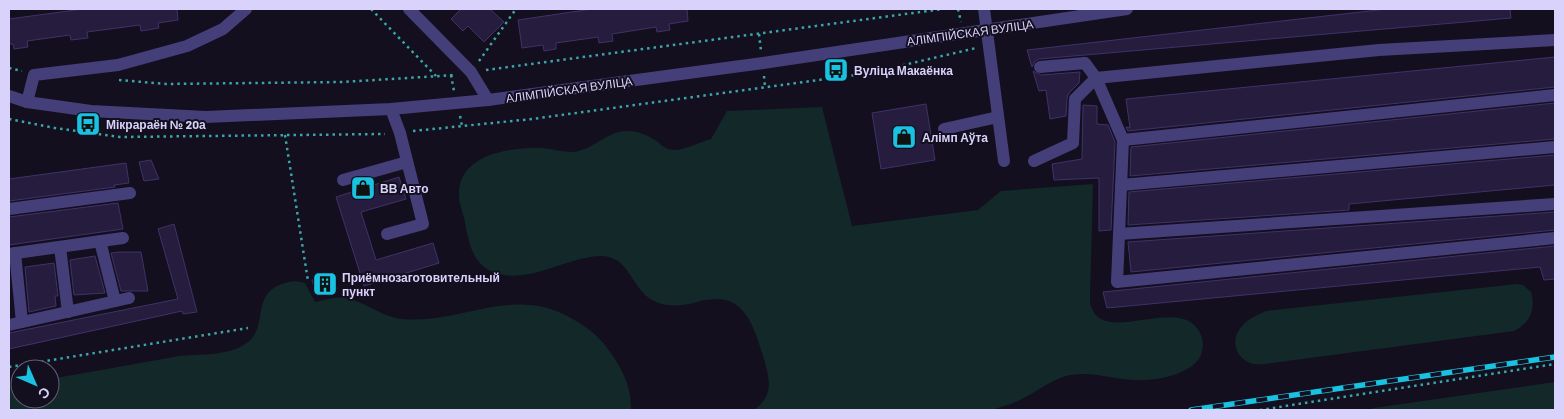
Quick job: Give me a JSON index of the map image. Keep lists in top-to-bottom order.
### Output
{
  "streets": {
    "street": ["АЛІМПІЙСКАЯ ВУЛІЦА"]
  },
  "places": {
    "bus stop": ["Вуліца Макаёнка", "Мікрараён № 20а"],
    "shop": ["Алімп Аўта", "ВВ Авто"],
    "building": ["Приёмнозаготовительный пункт"]
  },
  "north": "bottom right"
}
